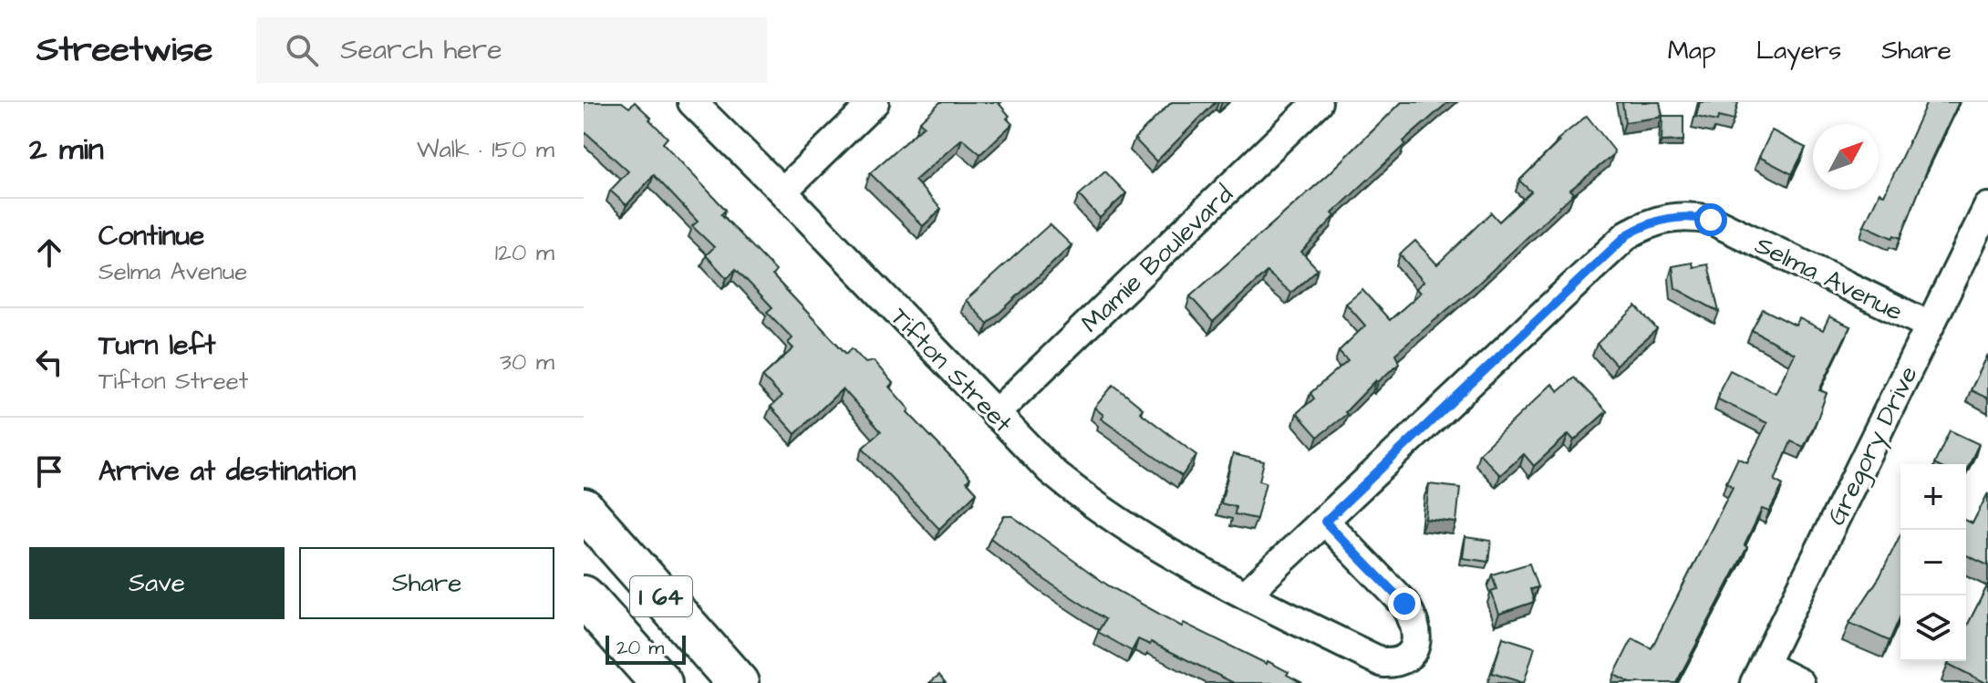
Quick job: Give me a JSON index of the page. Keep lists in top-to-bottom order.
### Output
{
  "streets": {
    "highway": ["I 64"],
    "street": [
      "Mamie Boulevard",
      "Selma Avenue",
      "Tifton Street",
      "Gregory Drive"
    ]
  },
  "crossings": [
    ["Mamie Boulevard", "Tifton Street"],
    ["Selma Avenue", "Tifton Street"],
    ["Selma Avenue", "Gregory Drive"]
  ],
  "scale_bar": "20 m",
  "north": "top right",
  "page": {
    "header": "Streetwise",
    "search": "Search here",
    "nav": ["Map", "Layers", "Share"],
    "heading": ["2 min", "Walk · 150 m"],
    "list": [
      ["Continue", "Selma Avenue", "120 m"],
      ["Turn left", "Tifton Street", "30 m"],
      "Arrive at destination"
    ],
    "map_buttons": ["+", "−"],
    "buttons": ["Save", "Share"],
    "scale": "20 m"
  }
}
